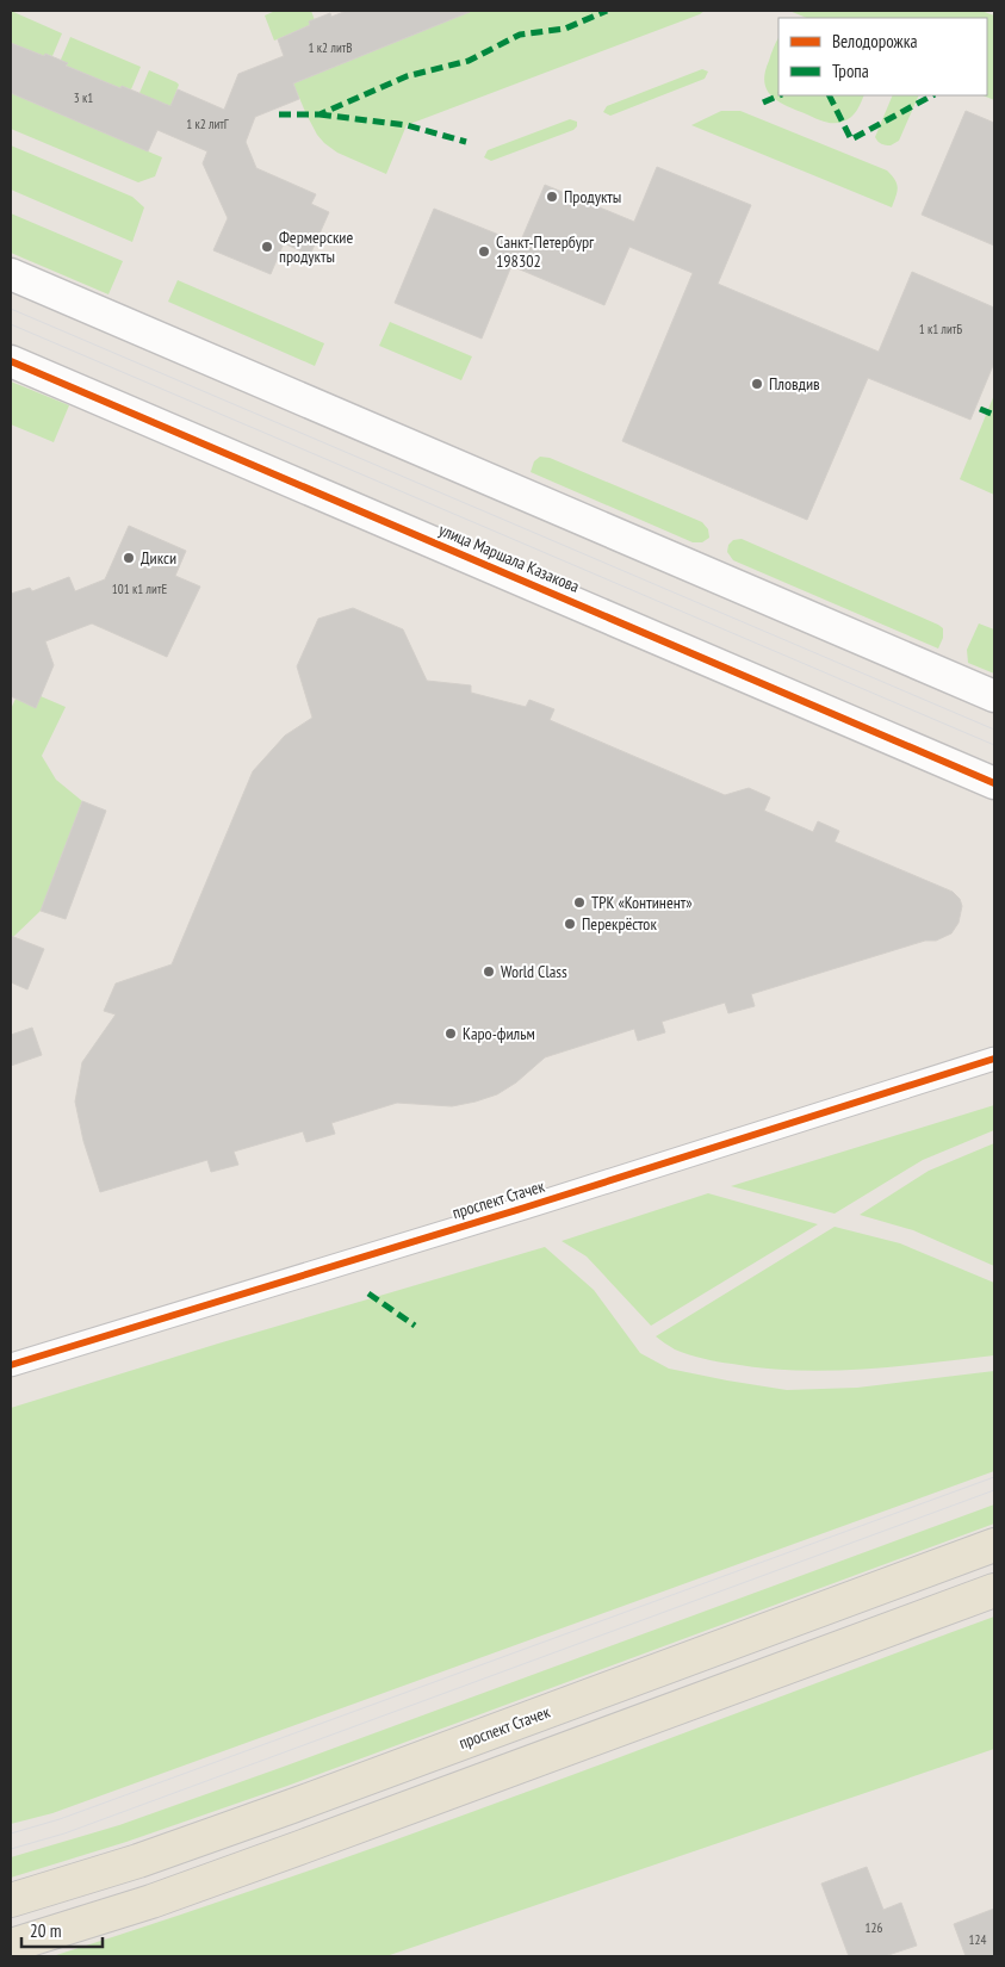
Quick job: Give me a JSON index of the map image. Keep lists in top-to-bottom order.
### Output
{
  "streets": {
    "main road": ["проспект Стачек"],
    "street": ["улица Маршала Казакова"]
  },
  "places": [
    "Продукты",
    "Фермерские продукты",
    "Санкт-Петербург 198302",
    "Пловдив",
    "Дикси",
    "ТРК «Континент»",
    "Перекрёсток",
    "World Class",
    "Каро-фильм"
  ],
  "house_numbers": [
    "1 к2 литВ",
    "3 к1",
    "1 к2 литГ",
    "1 к1 литБ",
    "101 к1 литЕ",
    "126",
    "124"
  ],
  "legend": ["Велодорожка", "Тропа"],
  "scale_bar": "20 m"
}
